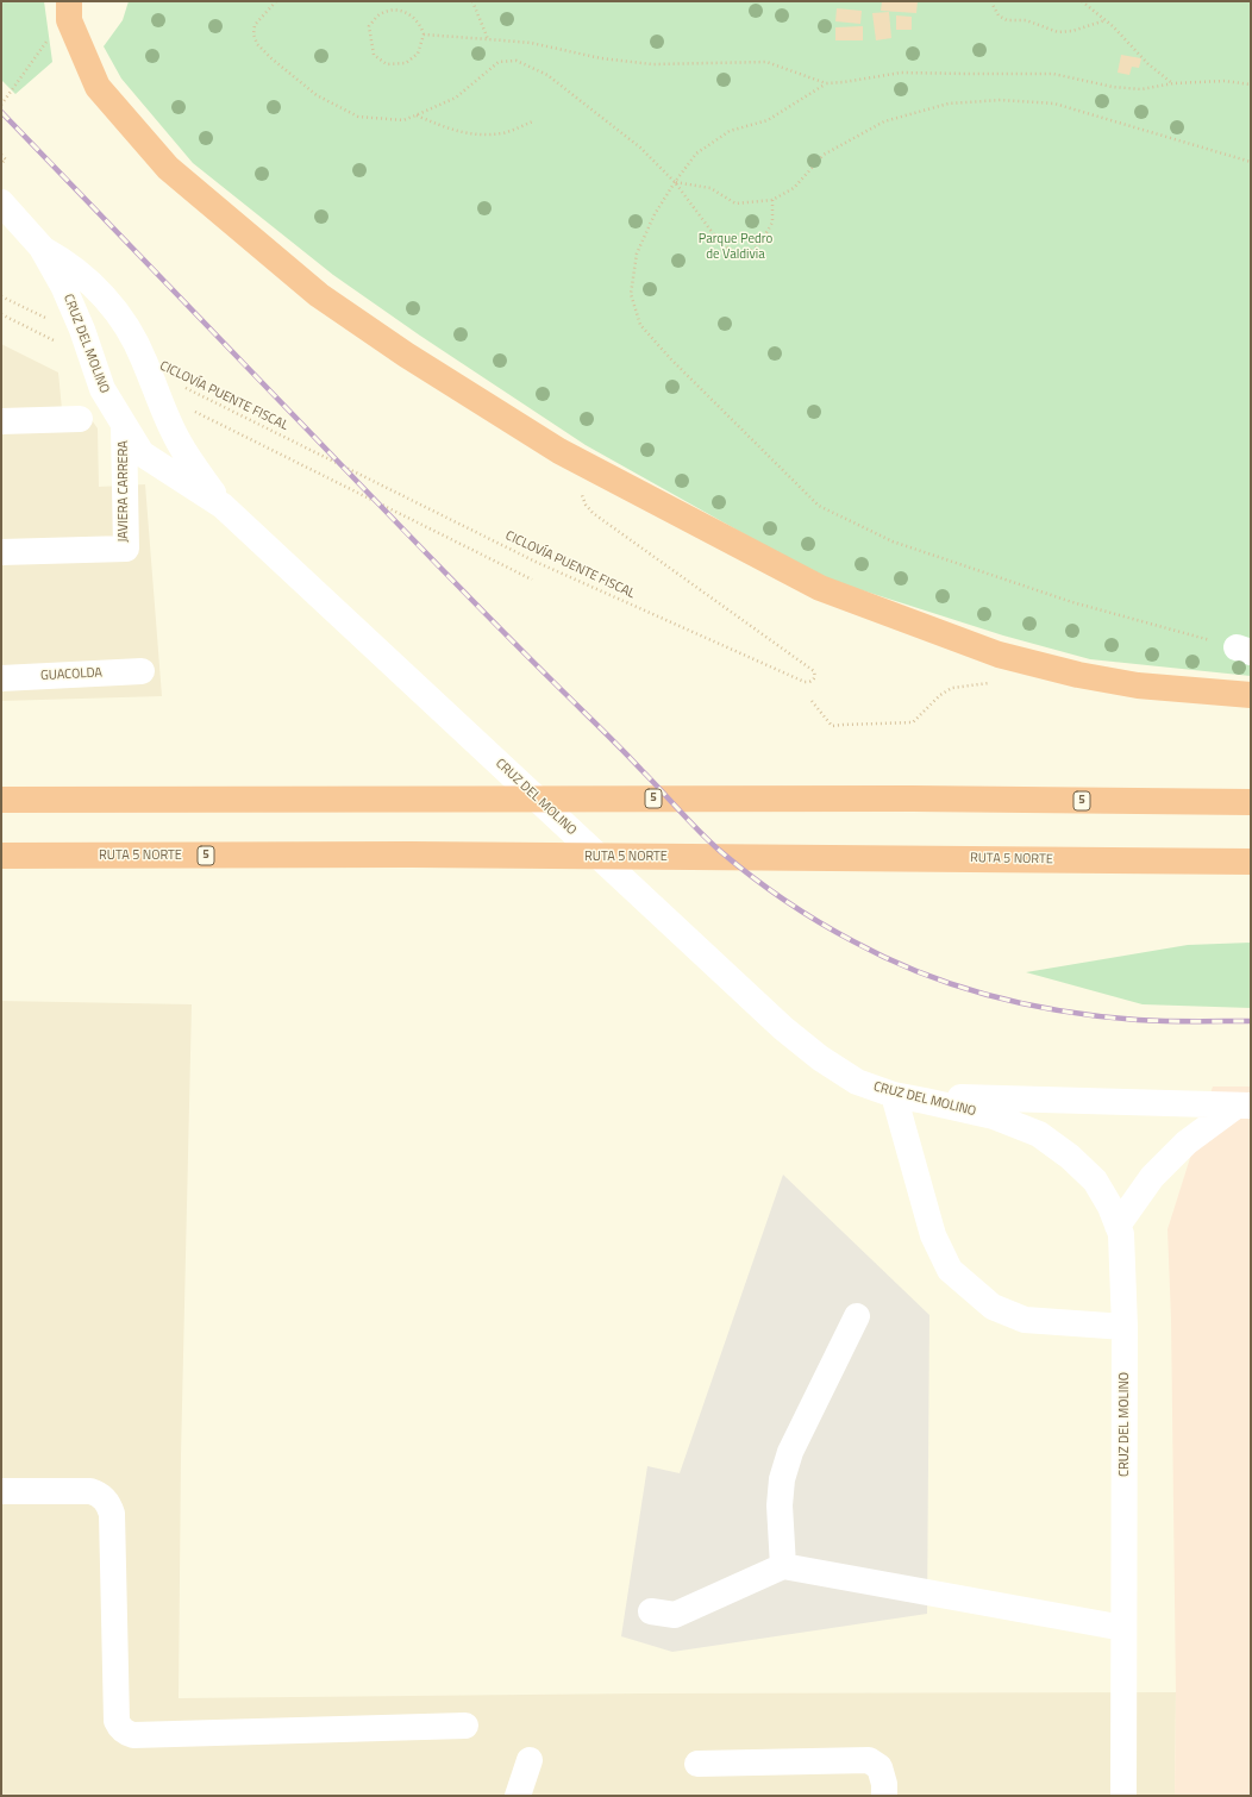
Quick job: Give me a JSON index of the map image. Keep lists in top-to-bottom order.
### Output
{
  "streets": {
    "highway": ["5", "RUTA 5 NORTE"],
    "street": ["CRUZ DEL MOLINO", "JAVIERA CARRERA", "GUACOLDA"],
    "path": ["CICLOVÍA PUENTE FISCAL"]
  },
  "crossings": [
    ["CRUZ DEL MOLINO", "JAVIERA CARRERA"]
  ],
  "parks": ["Parque Pedro de Valdivia"]
}
